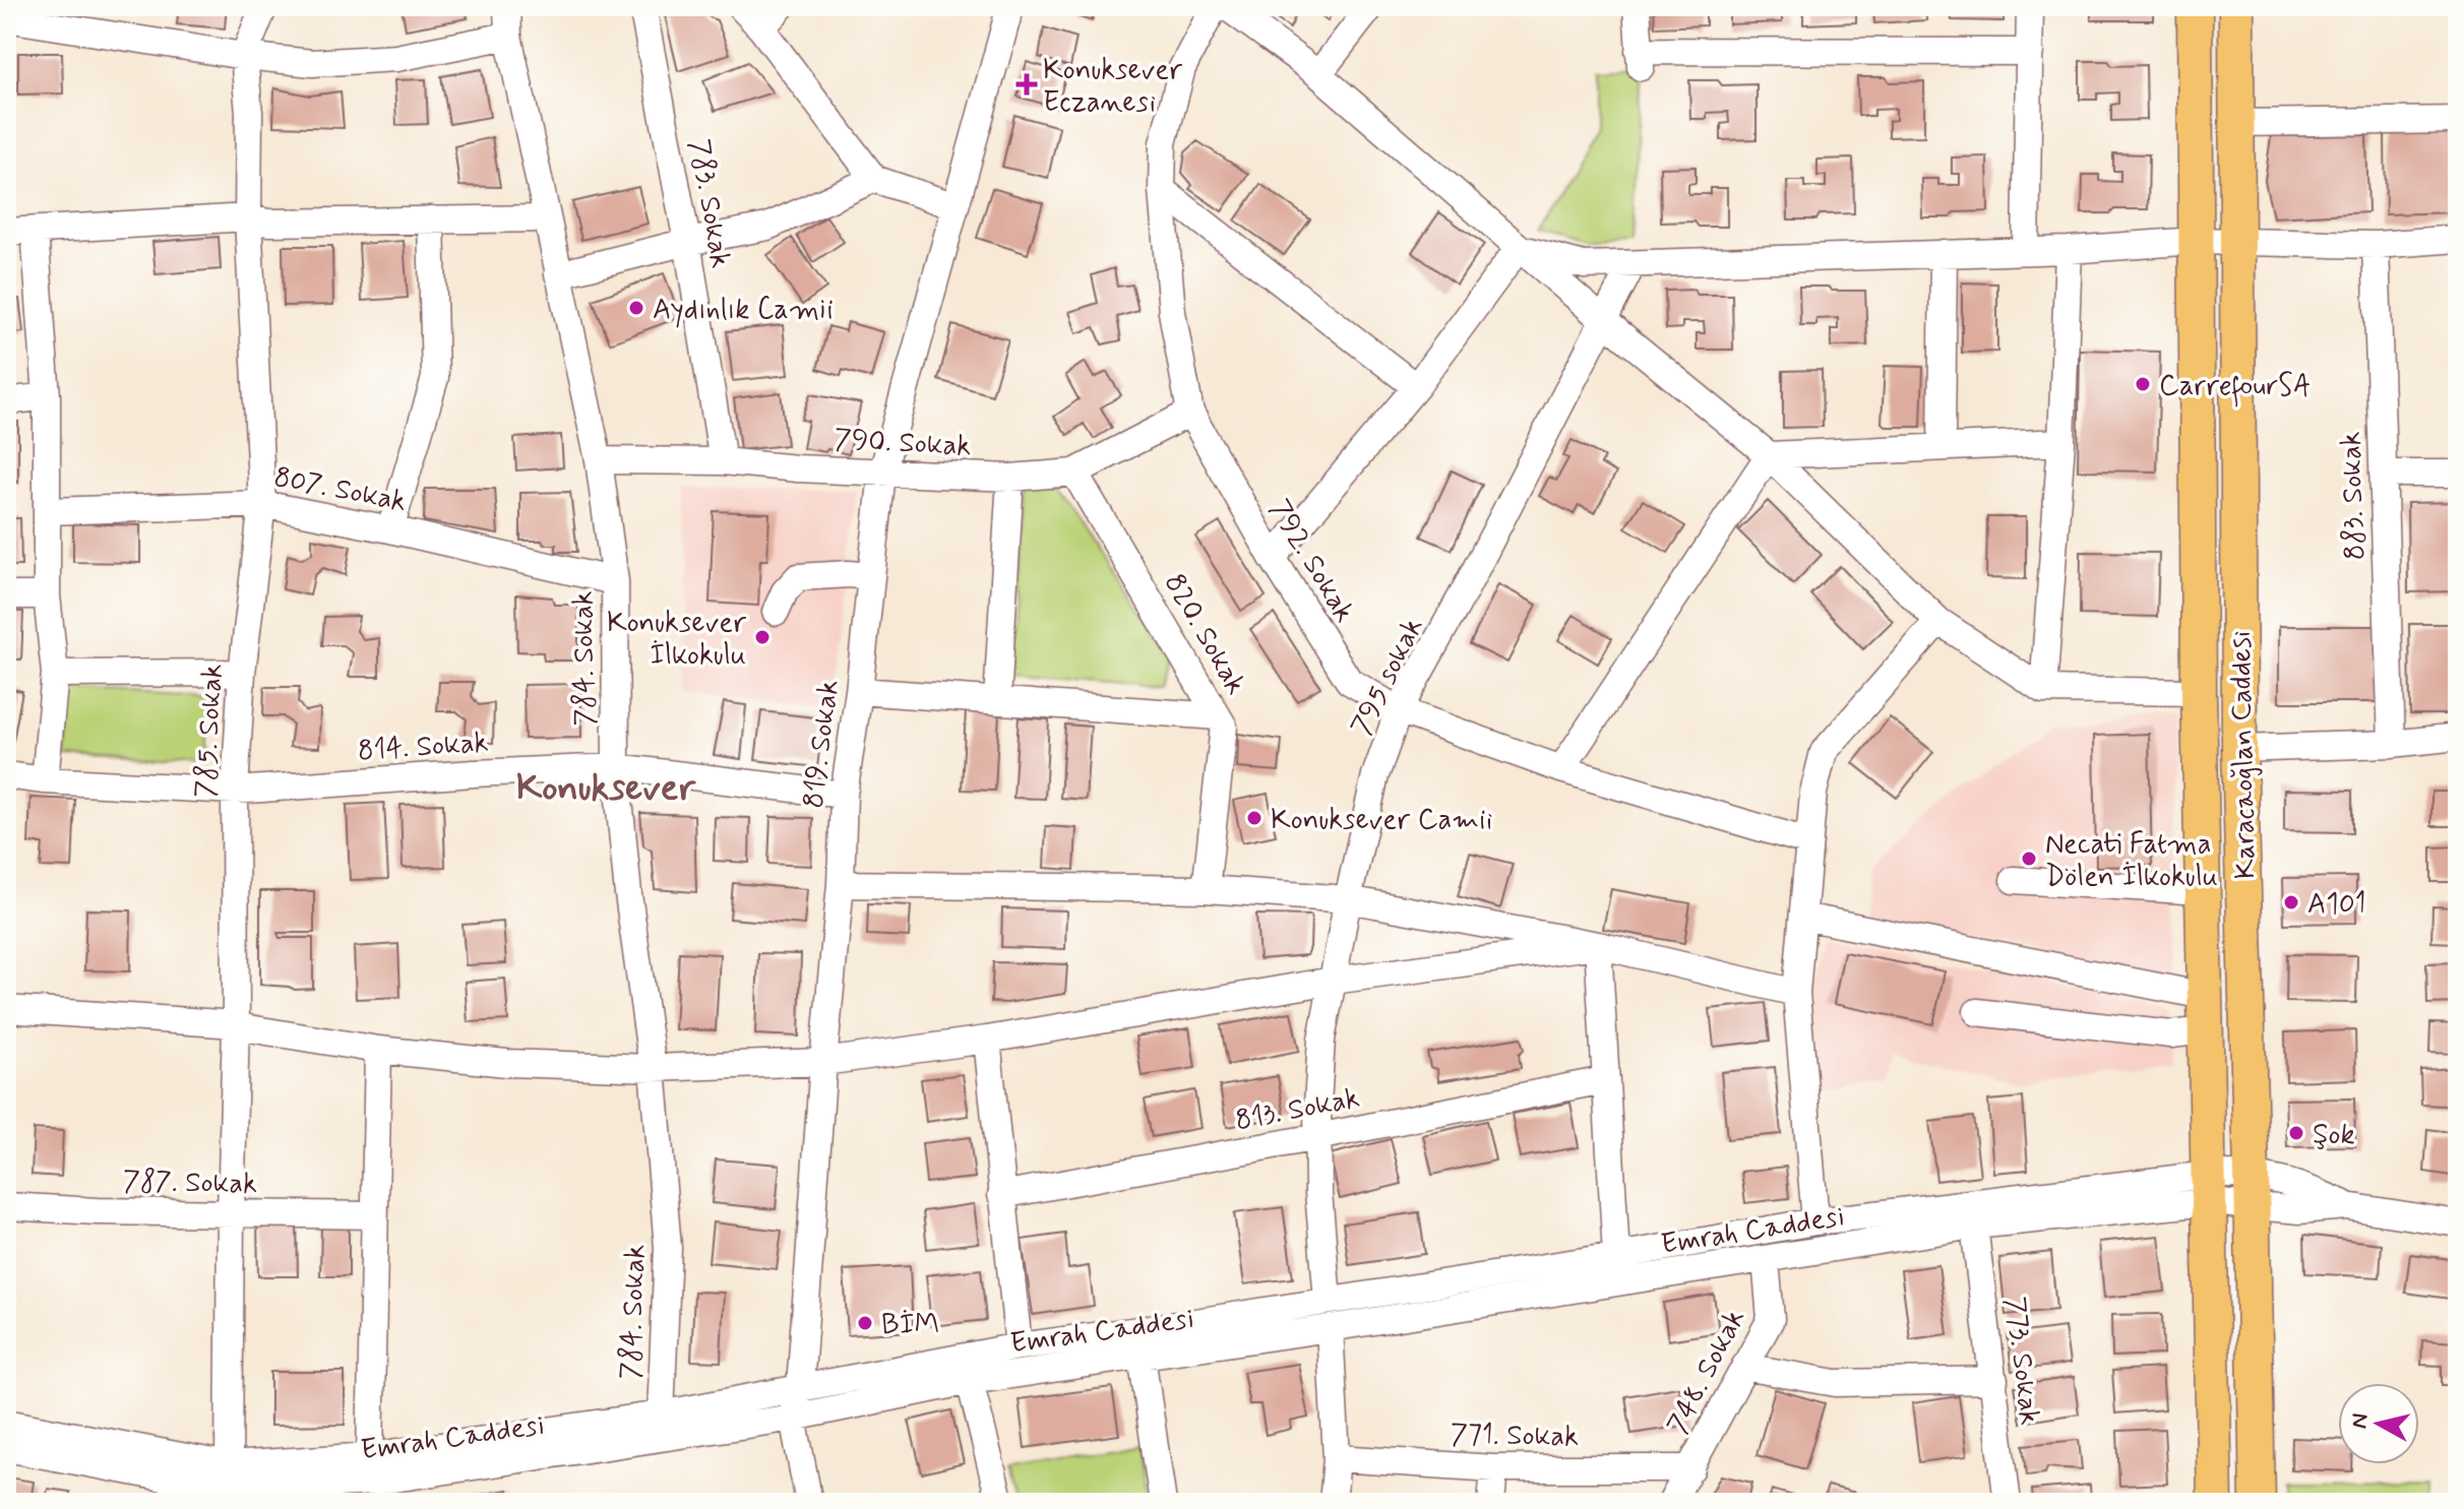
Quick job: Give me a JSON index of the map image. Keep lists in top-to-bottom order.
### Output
{
  "streets": {
    "main road": ["Karacaoğlan Caddesi"],
    "street": [
      "783. Sokak",
      "790. Sokak",
      "807. Sokak",
      "883. Sokak",
      "792. Sokak",
      "820. Sokak",
      "784. Sokak",
      "795 sokak",
      "785. Sokak",
      "819. Sokak",
      "814. Sokak",
      "813. Sokak",
      "787. Sokak",
      "Emrah Caddesi",
      "773. Sokak",
      "748. Sokak",
      "771. Sokak"
    ]
  },
  "crossings": [
    ["783. Sokak", "790. Sokak"],
    ["790. Sokak", "792. Sokak"],
    ["790. Sokak", "820. Sokak"],
    ["790. Sokak", "784. Sokak"],
    ["790. Sokak", "819. Sokak"],
    ["807. Sokak", "784. Sokak"],
    ["807. Sokak", "785. Sokak"],
    ["792. Sokak", "795 sokak"],
    ["784. Sokak", "814. Sokak"],
    ["784. Sokak", "Emrah Caddesi"],
    ["795 sokak", "813. Sokak"],
    ["795 sokak", "Emrah Caddesi"],
    ["785. Sokak", "814. Sokak"],
    ["785. Sokak", "787. Sokak"],
    ["785. Sokak", "Emrah Caddesi"],
    ["819. Sokak", "814. Sokak"],
    ["819. Sokak", "Emrah Caddesi"],
    ["Karacaoğlan Caddesi", "Emrah Caddesi"],
    ["Emrah Caddesi", "773. Sokak"],
    ["Emrah Caddesi", "748. Sokak"],
    ["748. Sokak", "771. Sokak"]
  ],
  "districts": ["Konuksever"],
  "places": {
    "health": ["Konuksever Eczanesi"],
    "other": [
      "Aydınlık Camii",
      "CarrefourSA",
      "Konuksever İlkokulu",
      "Konuksever Camii",
      "Necati Fatma Dölen İlkokulu",
      "A101",
      "Şok",
      "BİM"
    ]
  },
  "north": "left"
}
